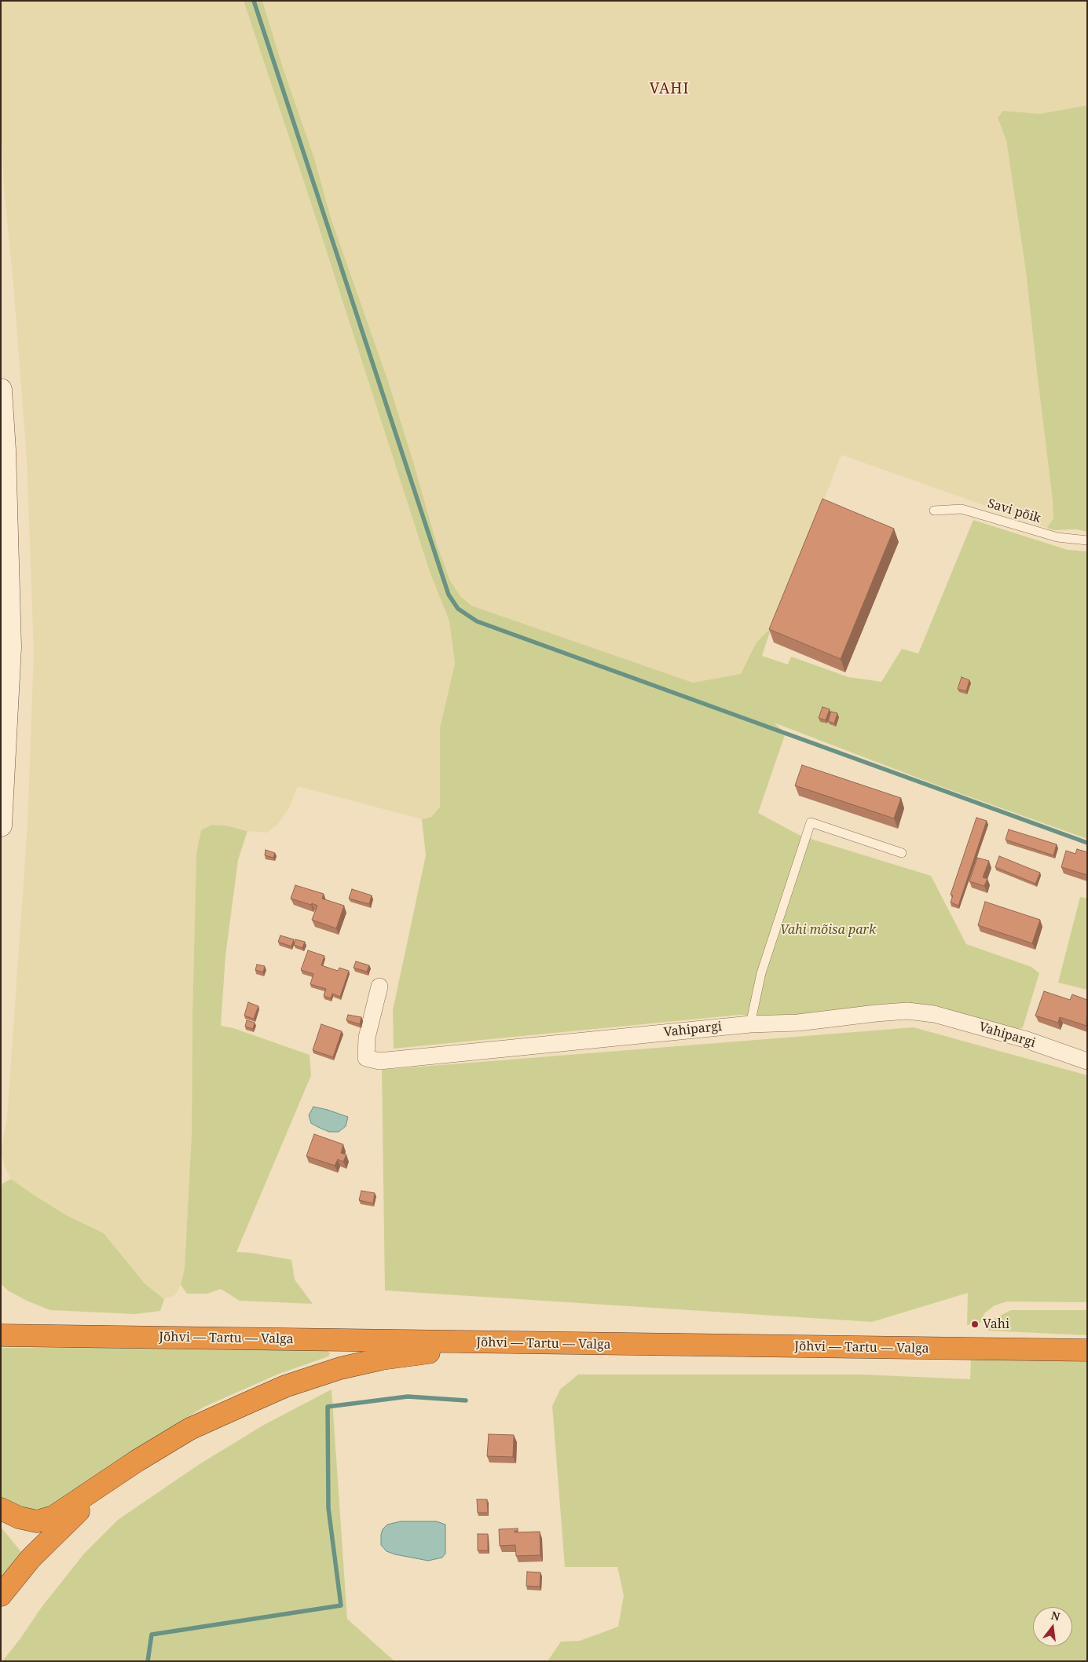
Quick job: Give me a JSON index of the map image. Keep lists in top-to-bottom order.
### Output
{
  "streets": {
    "highway": ["Jõhvi — Tartu — Valga"],
    "street": ["Vahipargi"],
    "lane": ["Savi põik"]
  },
  "districts": ["VAHI"],
  "parks": ["Vahi mõisa park"],
  "places": ["Vahi"],
  "north": "top"
}
